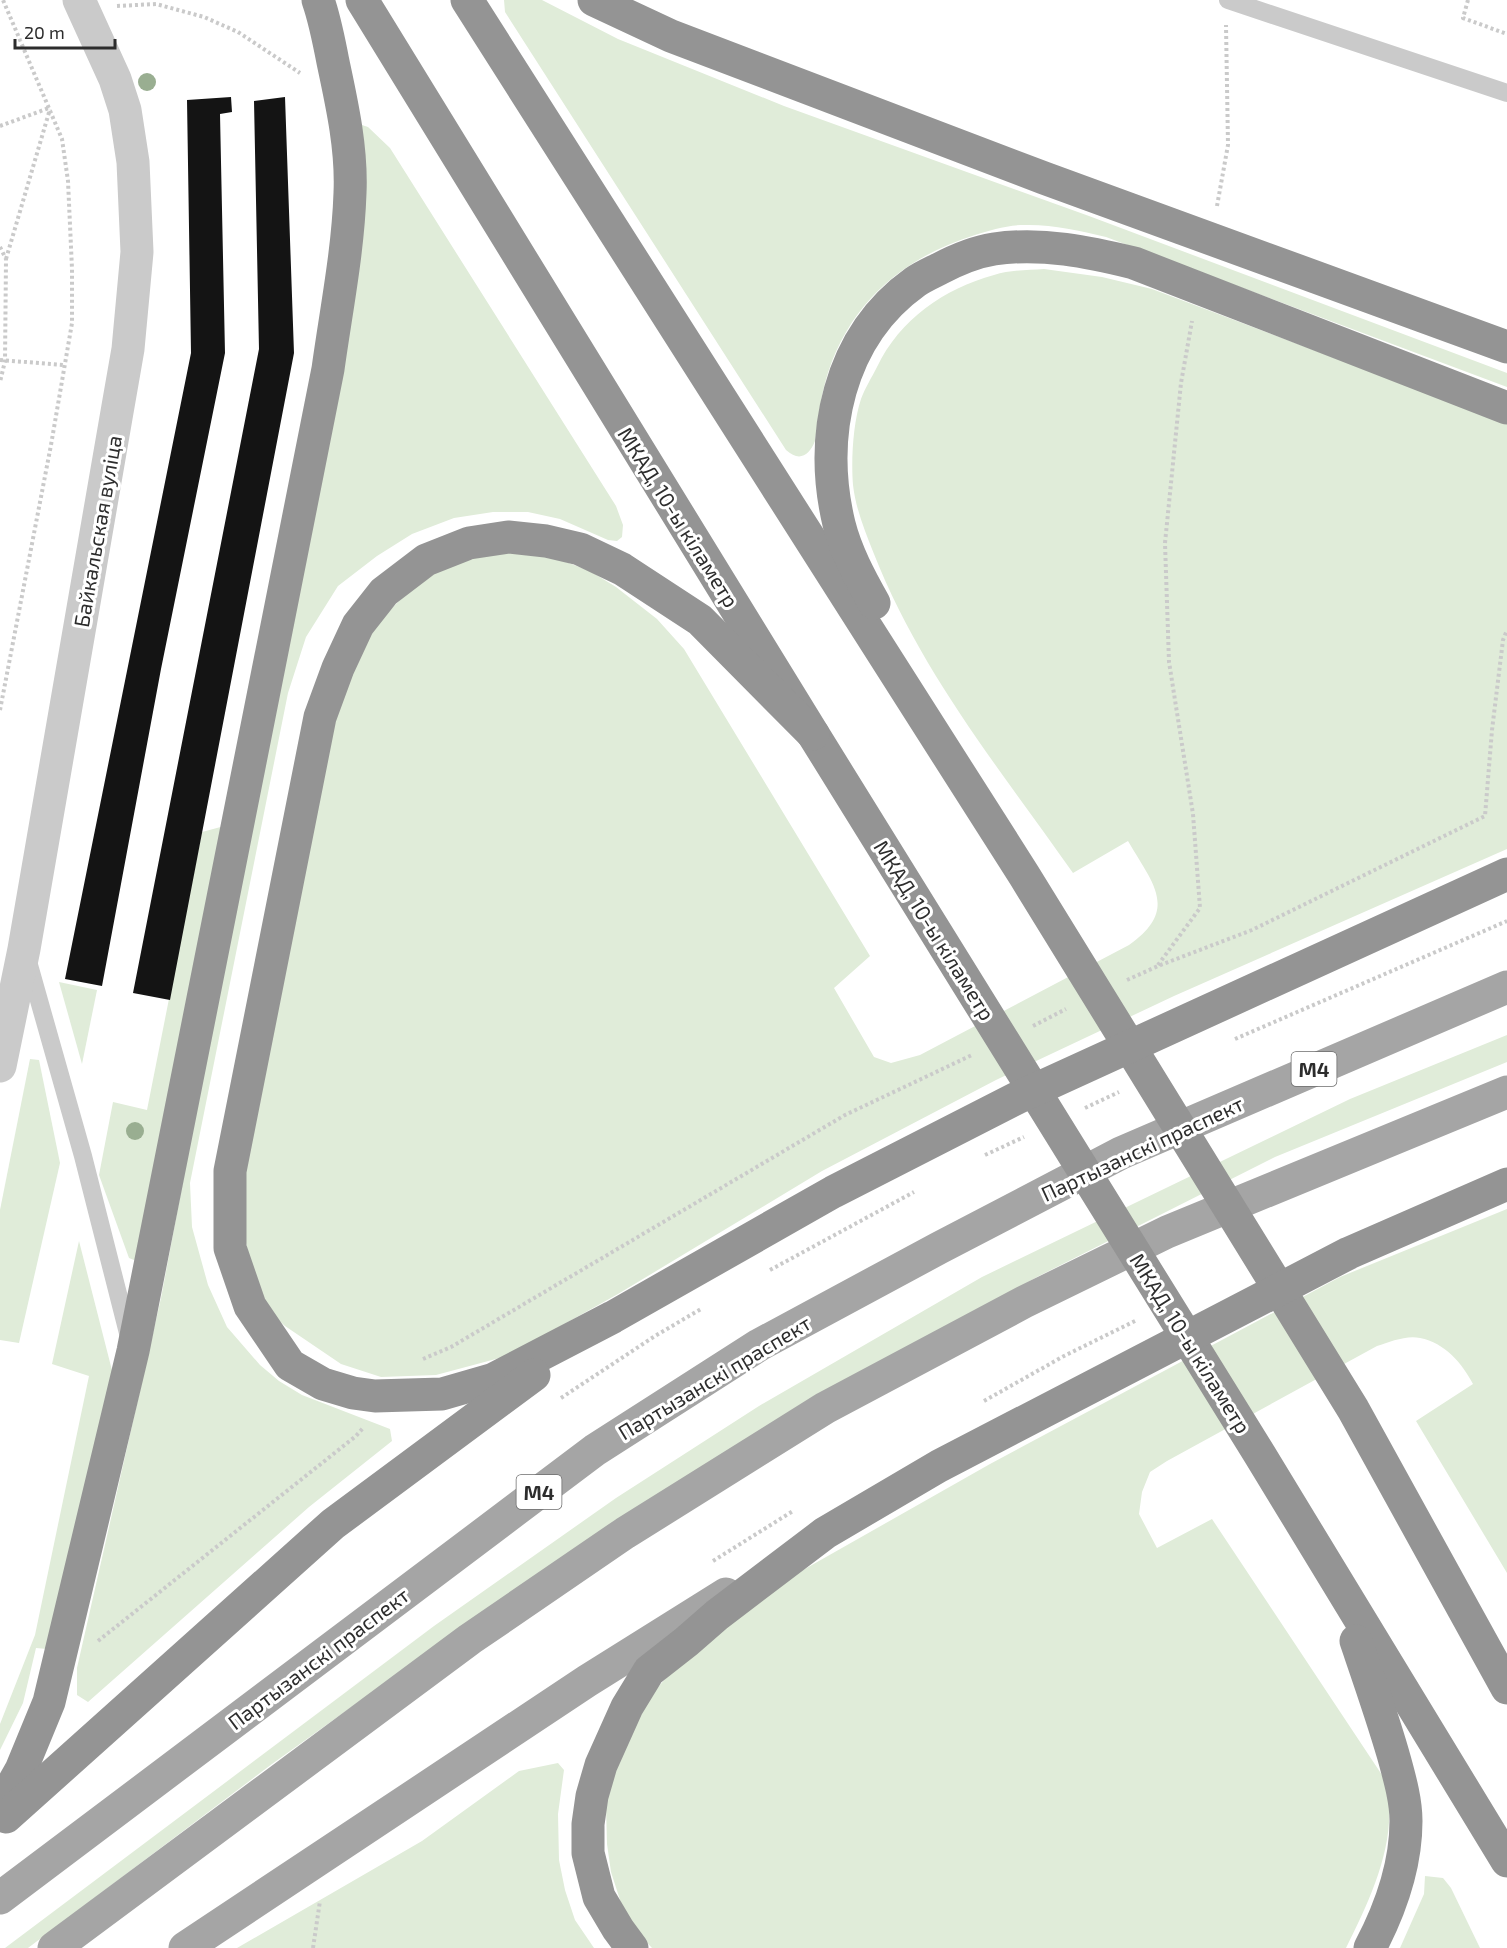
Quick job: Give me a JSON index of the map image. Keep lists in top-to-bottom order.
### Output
{
  "streets": {
    "highway": ["МКАД, 10-ы кіламетр"],
    "main road": ["М4", "Партызанскі праспект"],
    "street": ["Байкальская вуліца"]
  },
  "scale_bar": "20 m"
}
